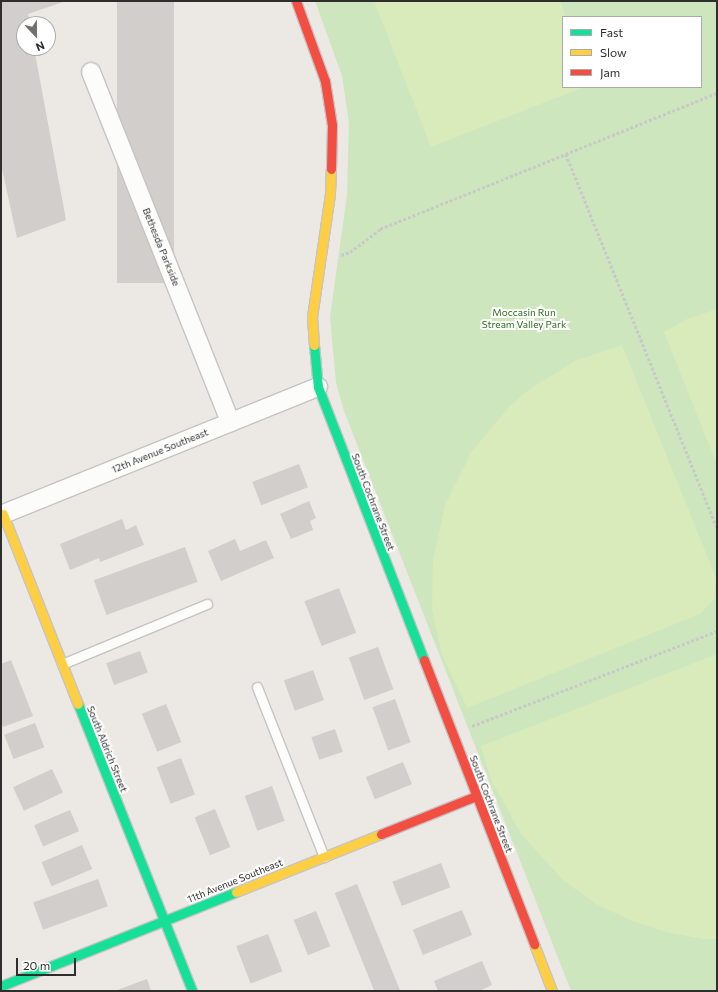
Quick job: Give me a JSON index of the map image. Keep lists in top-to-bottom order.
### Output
{
  "streets": {
    "street": [
      "Bethesda Parkside",
      "12th Avenue Southeast",
      "South Cochrane Street",
      "South Aldrich Street",
      "11th Avenue Southeast"
    ]
  },
  "crossings": [
    ["Bethesda Parkside", "12th Avenue Southeast"],
    ["12th Avenue Southeast", "South Cochrane Street"],
    ["12th Avenue Southeast", "South Aldrich Street"],
    ["South Cochrane Street", "11th Avenue Southeast"],
    ["South Aldrich Street", "11th Avenue Southeast"]
  ],
  "parks": ["Moccasin Run Stream Valley Park"],
  "legend": ["Fast", "Slow", "Jam"],
  "scale_bar": "20 m",
  "north": "bottom"
}
